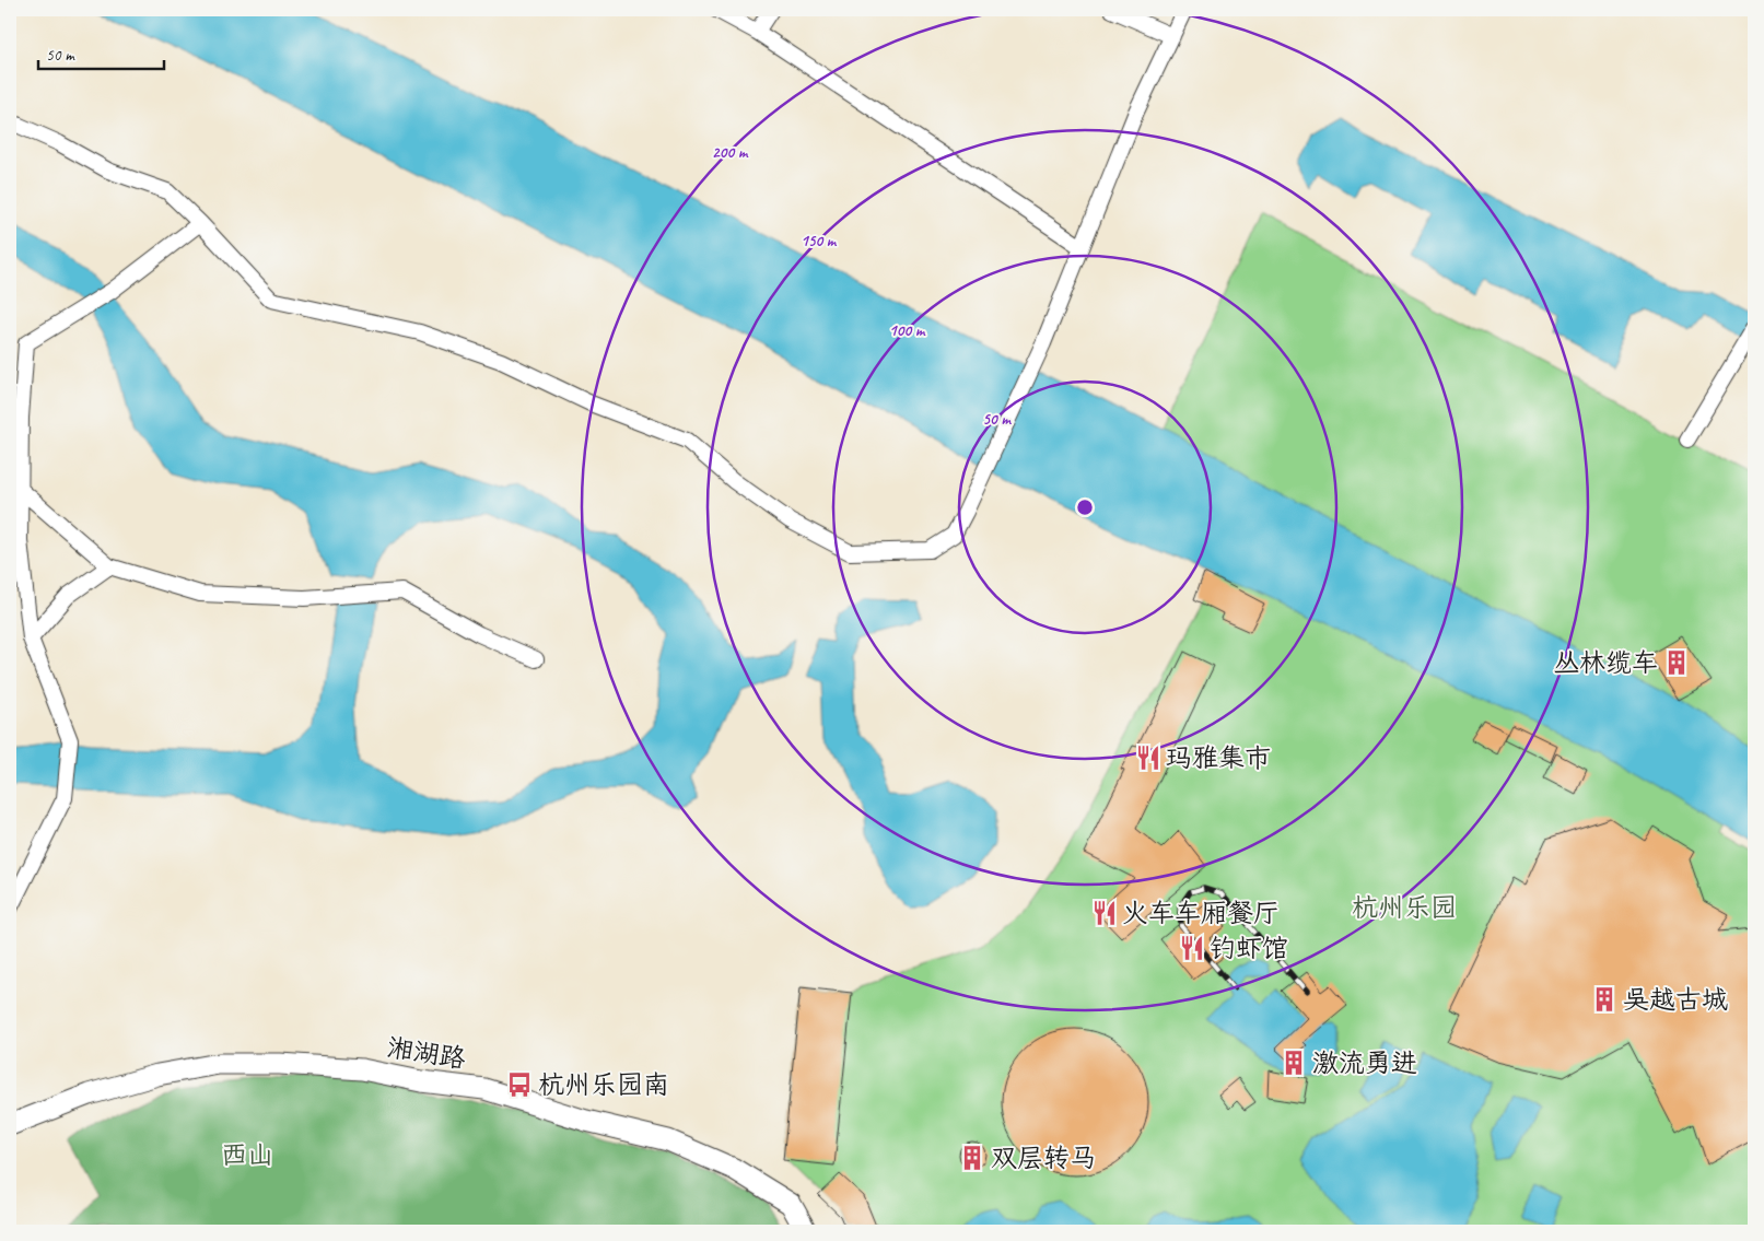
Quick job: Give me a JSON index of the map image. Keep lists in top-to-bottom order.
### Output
{
  "streets": {
    "main road": ["湘湖路"]
  },
  "parks": ["杭州乐园", "西山"],
  "places": {
    "building": [
      "丛林缆车",
      "吴越古城",
      "激流勇进",
      "双层转马"
    ],
    "restaurant": ["玛雅集市", "火车车厢餐厅", "钓虾馆"],
    "bus stop": ["杭州乐园南"]
  },
  "scale_bar": "50 m",
  "rings": [
    "200 m",
    "150 m",
    "100 m",
    "50 m"
  ]
}
